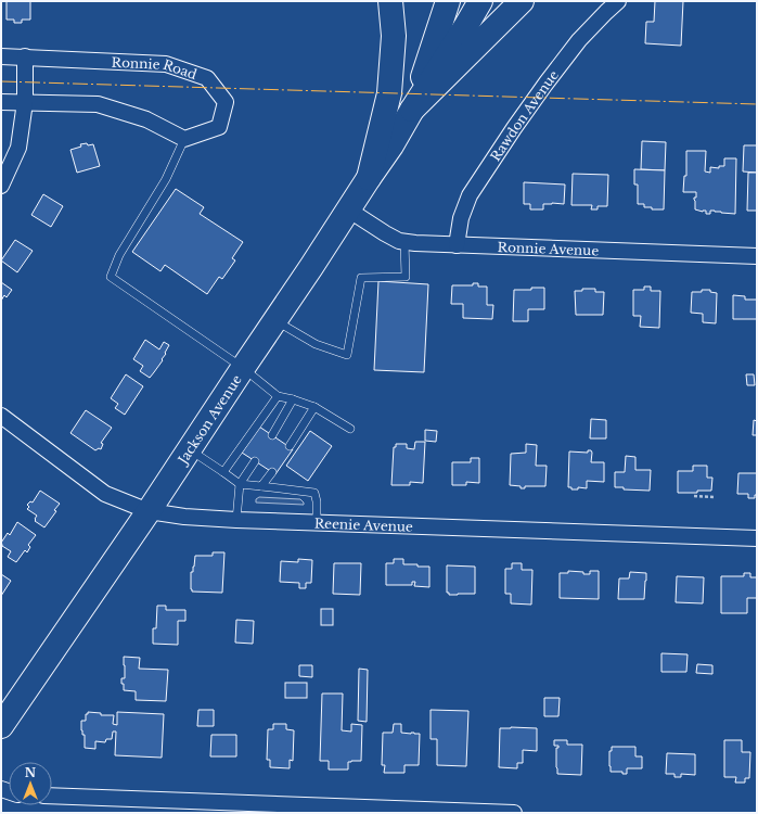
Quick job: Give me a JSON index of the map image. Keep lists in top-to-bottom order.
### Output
{
  "streets": {
    "main road": ["Jackson Avenue"],
    "street": [
      "Ronnie Road",
      "Rawdon Avenue",
      "Ronnie Avenue",
      "Reenie Avenue"
    ]
  },
  "crossings": [
    ["Rawdon Avenue", "Ronnie Avenue"],
    ["Ronnie Avenue", "Jackson Avenue"],
    ["Jackson Avenue", "Reenie Avenue"]
  ],
  "north": "top"
}
